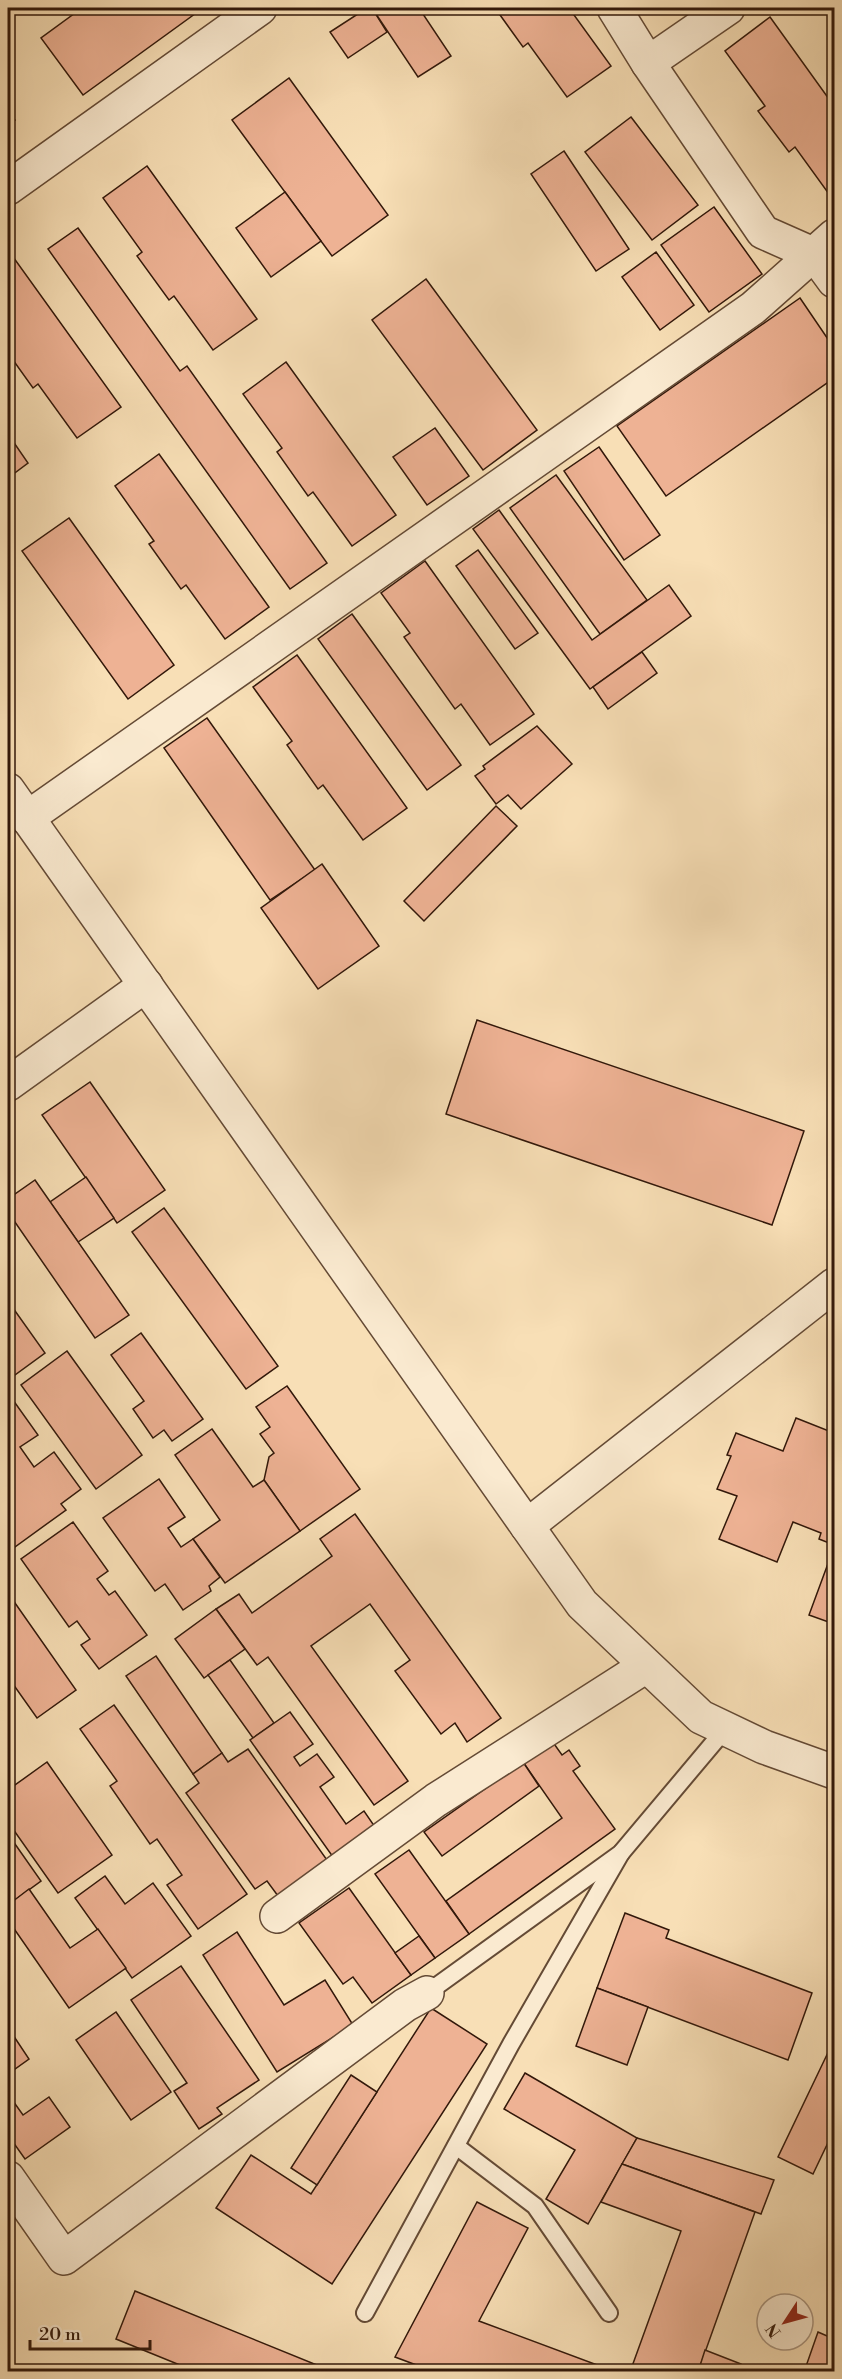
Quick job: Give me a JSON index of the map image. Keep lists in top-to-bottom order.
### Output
{
  "scale_bar": "20 m",
  "north": "bottom left"
}
